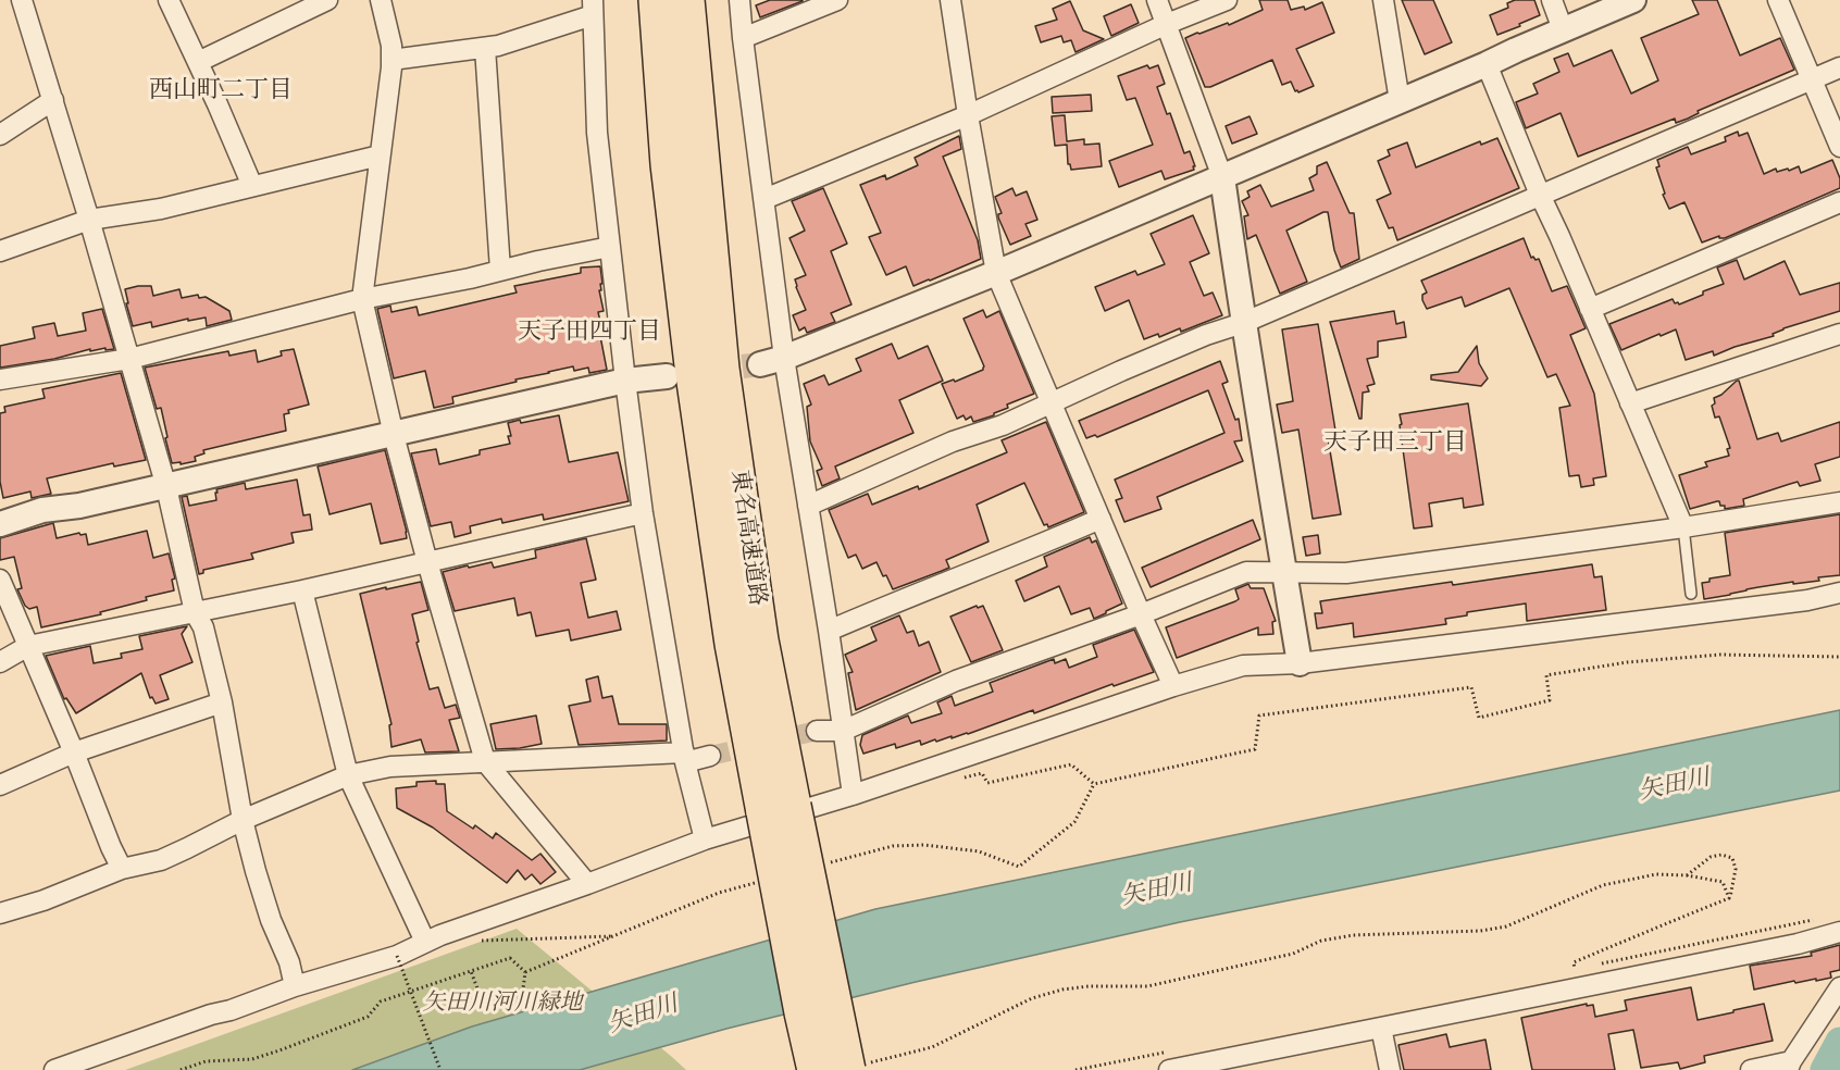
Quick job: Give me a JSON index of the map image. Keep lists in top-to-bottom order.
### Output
{
  "streets": {
    "highway": ["東名高速道路"]
  },
  "districts": ["西山町二丁目", "天子田四丁目", "天子田三丁目"],
  "water": ["矢田川"],
  "parks": ["矢田川河川緑地"]
}
